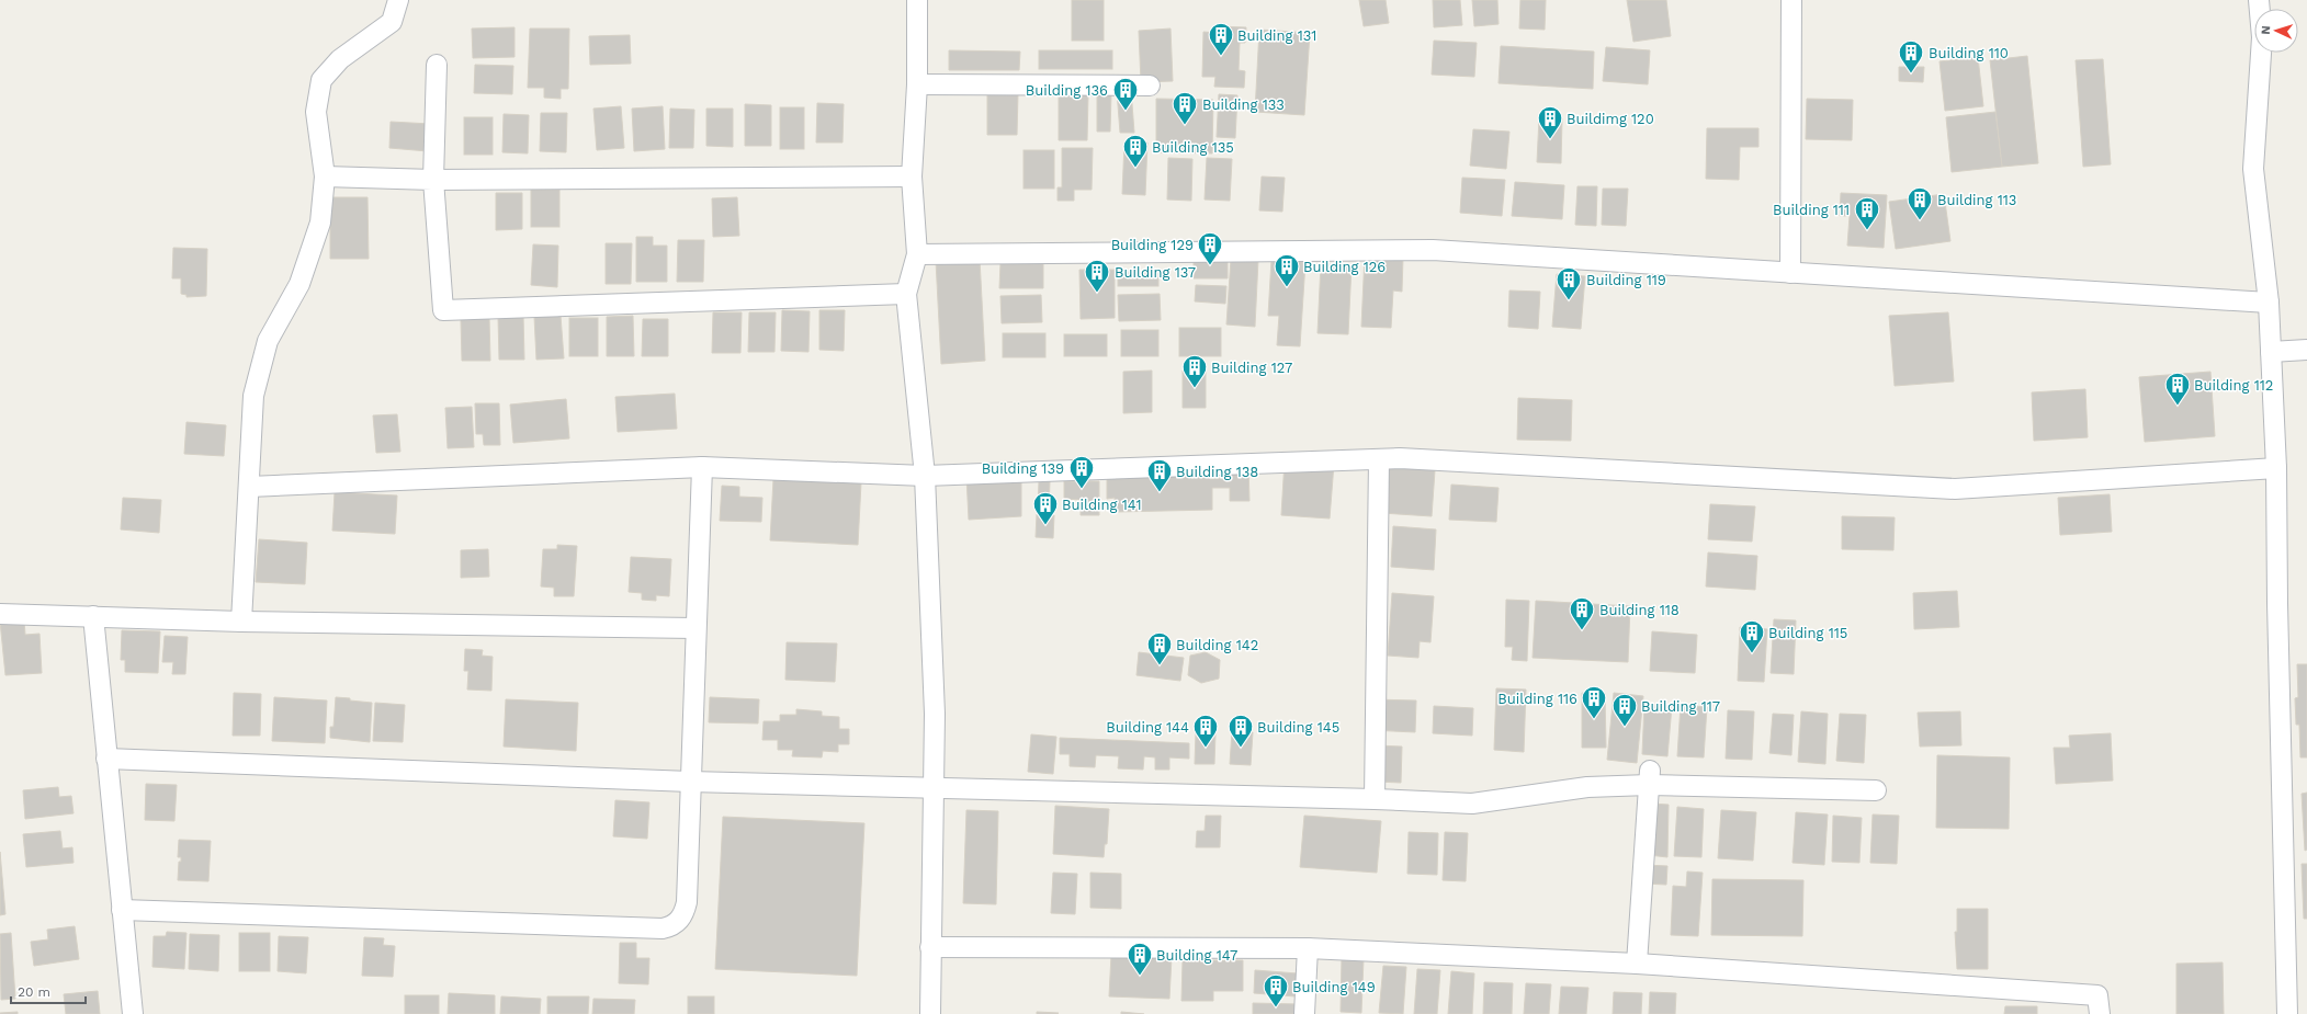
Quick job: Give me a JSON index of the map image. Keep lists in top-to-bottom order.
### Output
{
  "places": {
    "building": [
      "Building 131",
      "Building 110",
      "Building 136",
      "Building 133",
      "Buildimg 120",
      "Building 135",
      "Building 113",
      "Building 111",
      "Building 129",
      "Building 126",
      "Building 137",
      "Building 119",
      "Building 127",
      "Building 112",
      "Building 139",
      "Building 138",
      "Building 141",
      "Building 118",
      "Building 115",
      "Building 142",
      "Building 116",
      "Building 117",
      "Building 144",
      "Building 145",
      "Building 147",
      "Building 149"
    ]
  },
  "scale_bar": "20 m",
  "north": "left"
}
